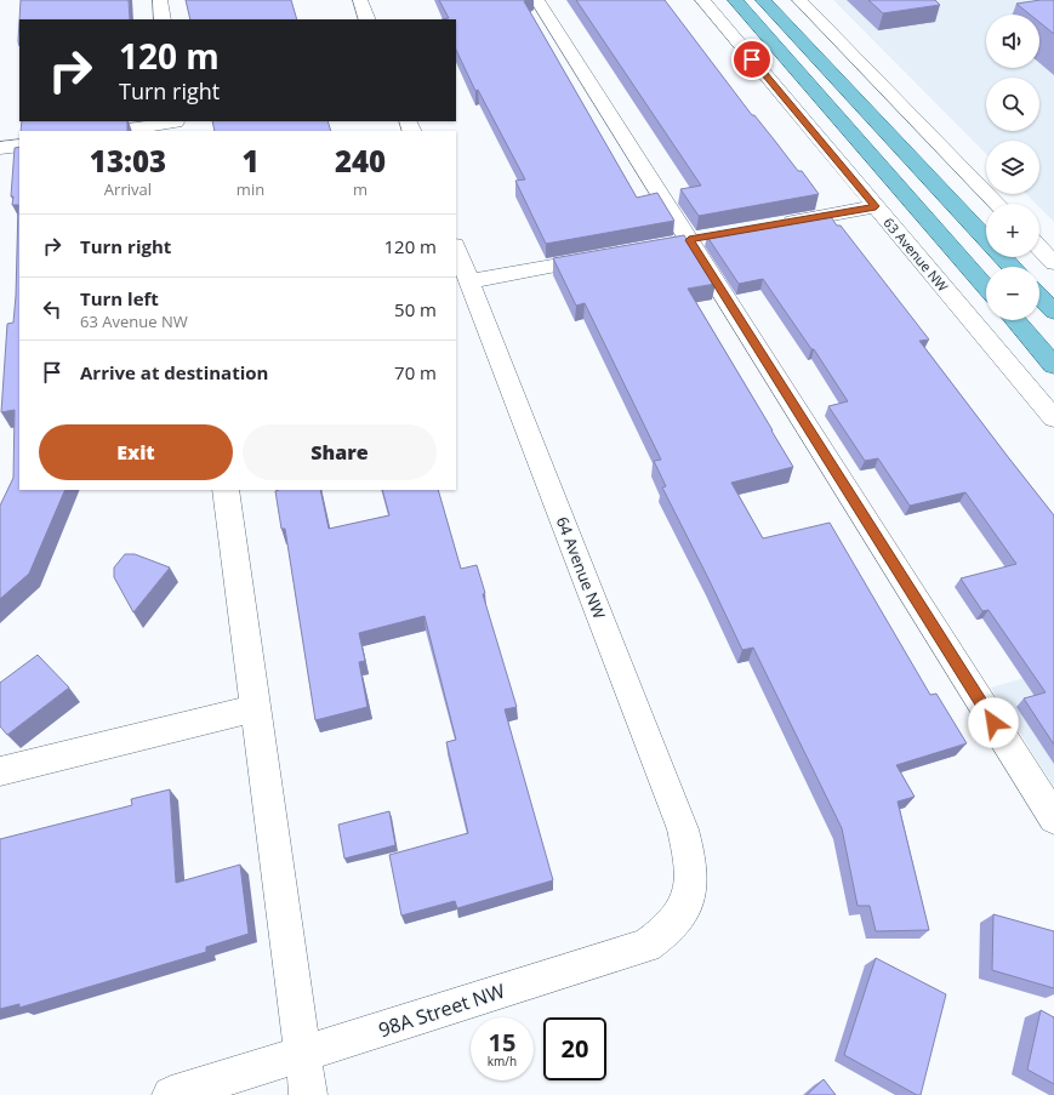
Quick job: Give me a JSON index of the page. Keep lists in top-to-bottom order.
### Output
{
  "streets": {
    "main road": ["63 Avenue NW"],
    "street": ["64 Avenue NW", "98A Street NW"]
  },
  "crossings": [
    ["64 Avenue NW", "98A Street NW"]
  ],
  "page": {
    "map_buttons": ["+", "−"],
    "turn": ["120 m", "Turn right"],
    "eta": [
      "13:03",
      "Arrival",
      "1",
      "min",
      "240",
      "m"
    ],
    "list": [
      {
        "name": "Turn right",
        "value": "120 m"
      },
      {
        "name": "Turn left",
        "note": "63 Avenue NW",
        "value": "50 m"
      },
      {
        "name": "Arrive at destination",
        "value": "70 m"
      }
    ],
    "buttons": ["Exit", "Share"],
    "speed": "15 km/h",
    "limit": "20"
  }
}
